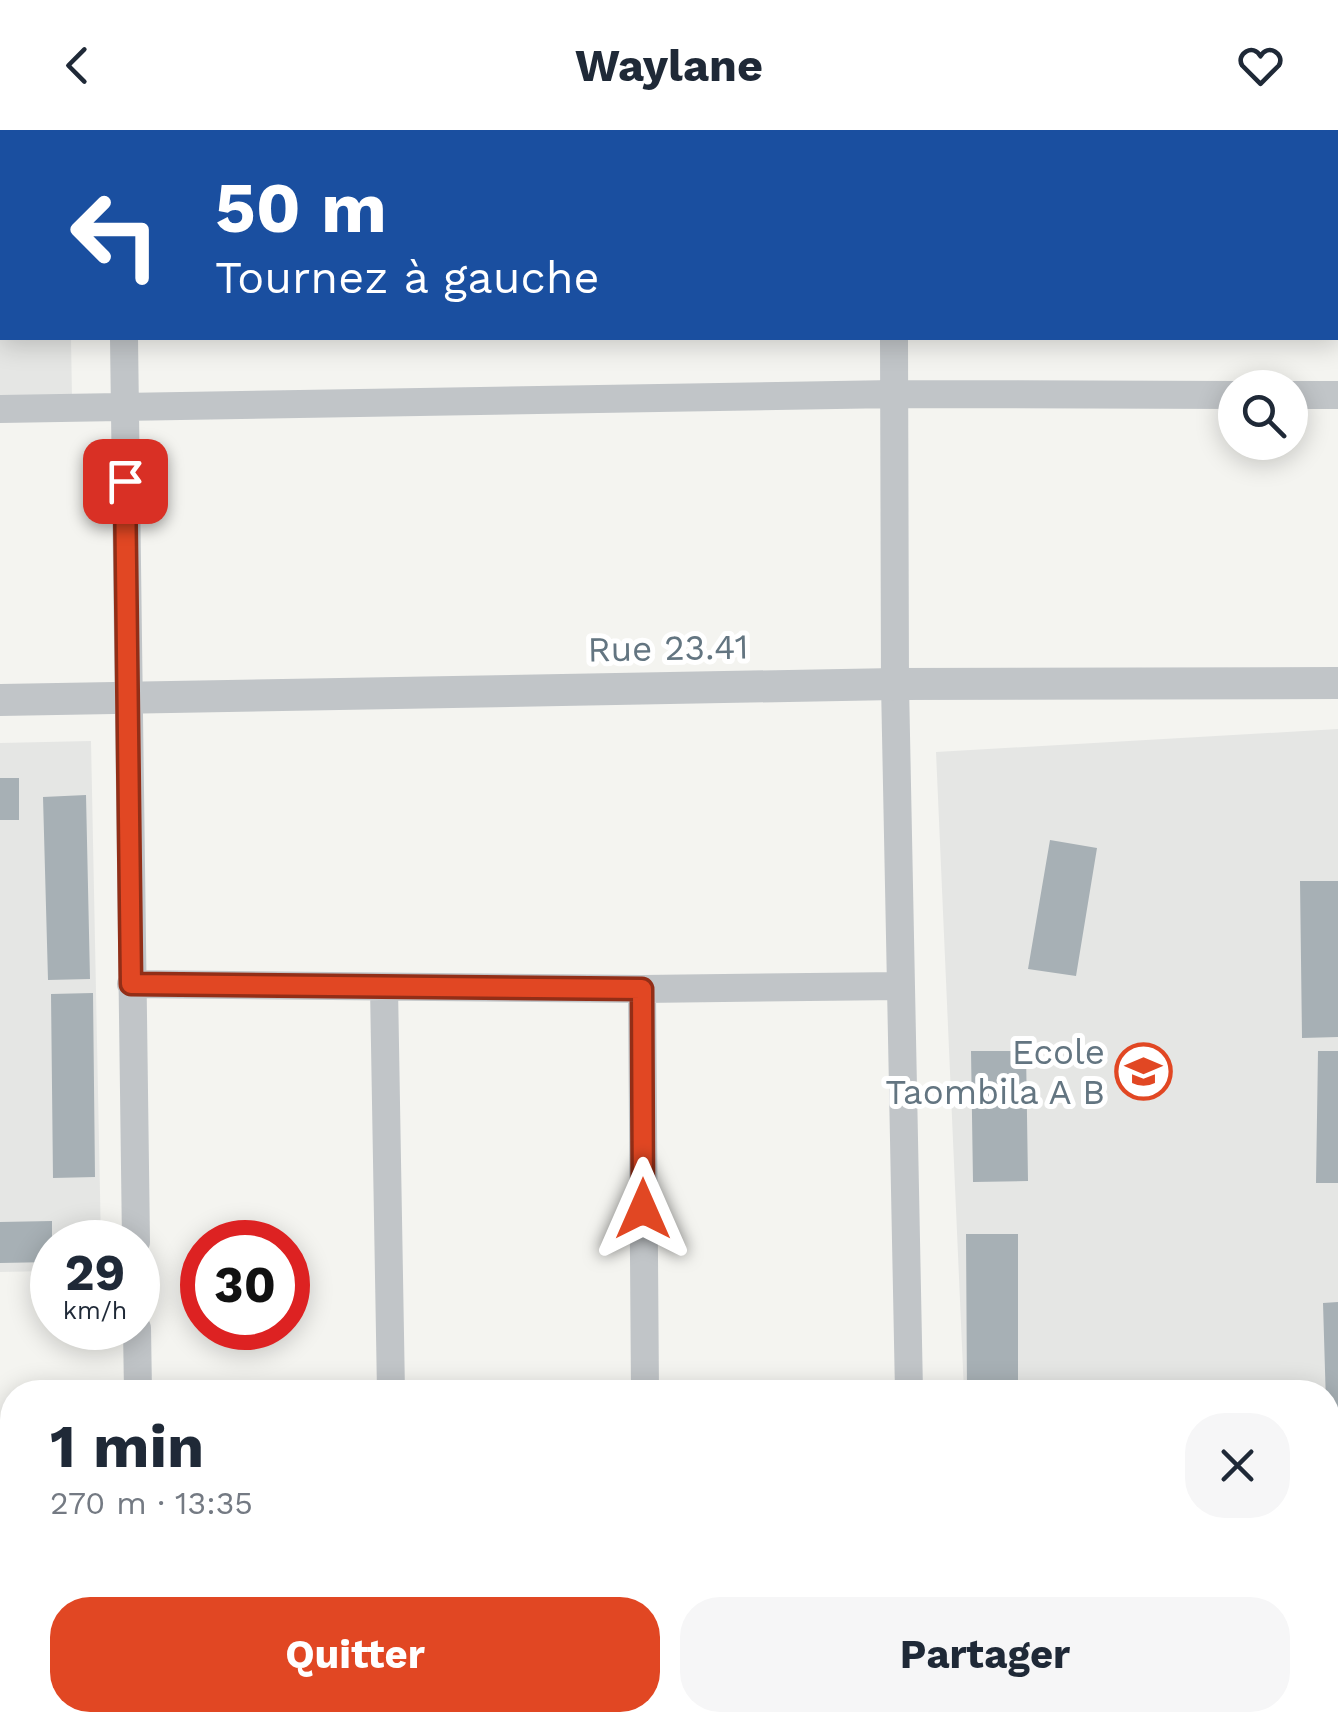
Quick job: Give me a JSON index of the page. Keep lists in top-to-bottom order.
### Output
{
  "streets": {
    "street": ["Rue 23.41"]
  },
  "places": {
    "school or university": ["Ecole Taombila A B"]
  },
  "page": {
    "header": "Waylane",
    "turn": ["50 m", "Tournez à gauche"],
    "speed": "29 km/h",
    "limit": "30",
    "heading": ["1 min", "270 m · 13:35"],
    "buttons": ["Quitter", "Partager"]
  }
}
